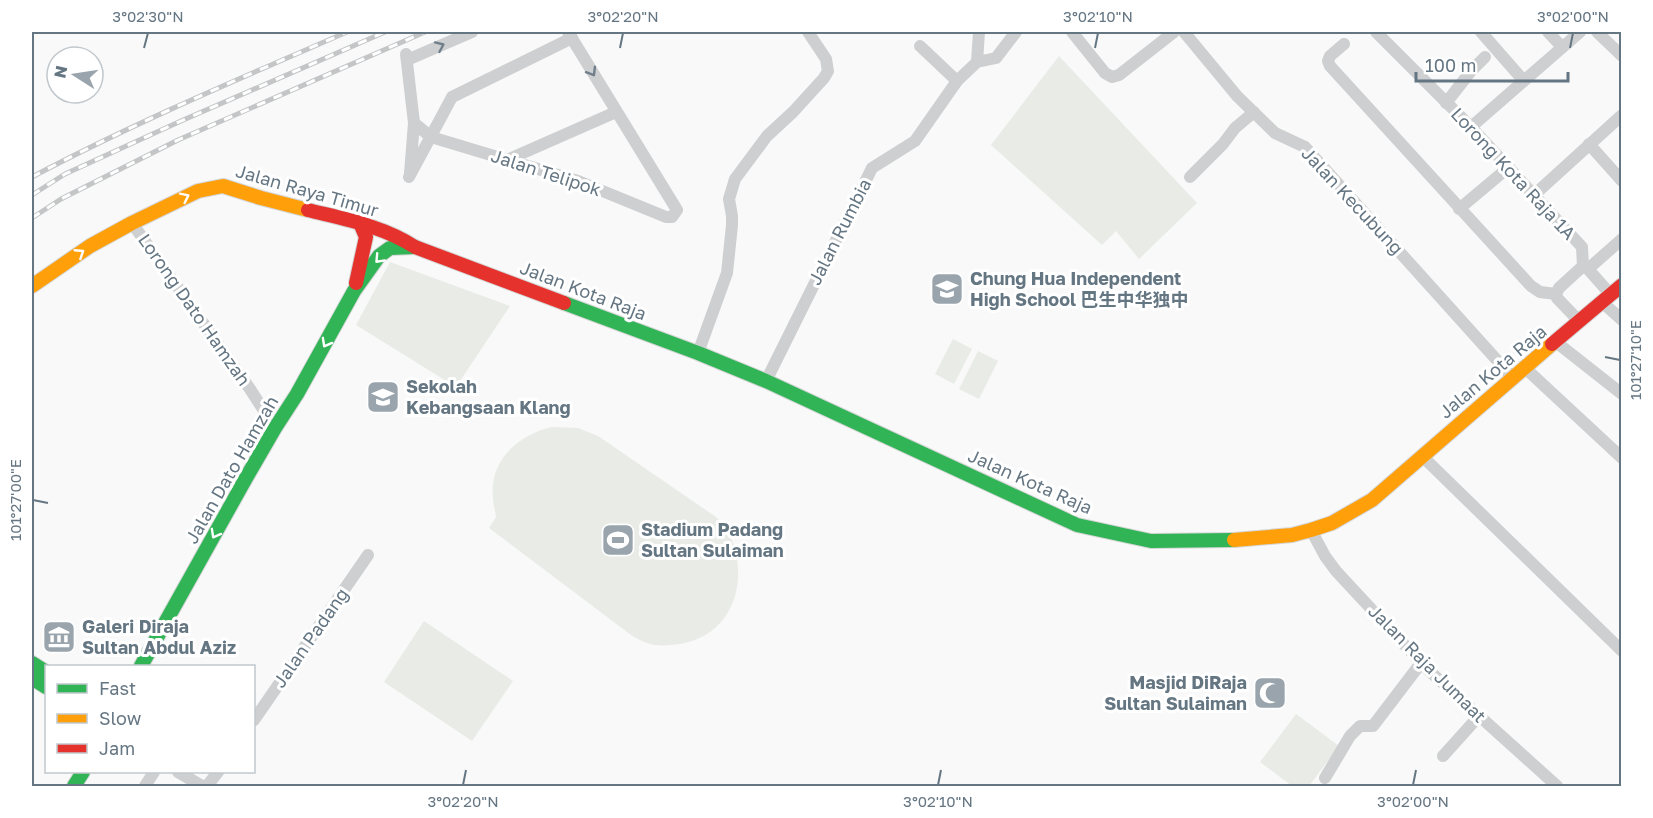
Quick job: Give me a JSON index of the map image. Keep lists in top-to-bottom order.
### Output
{
  "streets": {
    "main road": ["Jalan Raya Timur", "Jalan Kota Raja", "Jalan Dato Hamzah"],
    "street": [
      "Jalan Telipok",
      "Lorong Kota Raja 1A",
      "Jalan Kecubung",
      "Jalan Rumbia",
      "Lorong Dato Hamzah",
      "Jalan Padang",
      "Jalan Raja Jumaat"
    ]
  },
  "crossings": [
    ["Lorong Kota Raja 1A", "Jalan Kota Raja"],
    ["Jalan Raya Timur", "Jalan Kota Raja"],
    ["Jalan Raya Timur", "Lorong Dato Hamzah"],
    ["Jalan Kecubung", "Jalan Kota Raja"],
    ["Jalan Rumbia", "Jalan Kota Raja"],
    ["Jalan Kota Raja", "Jalan Raja Jumaat"],
    ["Lorong Dato Hamzah", "Jalan Dato Hamzah"]
  ],
  "one_way": ["Jalan Raya Timur", "Jalan Dato Hamzah"],
  "places": {
    "school or university": ["Chung Hua Independent High School 巴生中华独中", "Sekolah Kebangsaan Klang"],
    "sports": ["Stadium Padang Sultan Sulaiman"],
    "museum": ["Galeri Diraja Sultan Abdul Aziz"],
    "mosque": ["Masjid DiRaja Sultan Sulaiman"]
  },
  "legend": ["Fast", "Slow", "Jam"],
  "scale_bar": "100 m",
  "north": "left",
  "coordinates": [
    "3°02'30\"N",
    "3°02'20\"N",
    "3°02'10\"N",
    "3°02'00\"N",
    "101°27'10\"E",
    "101°27'00\"E"
  ]
}
